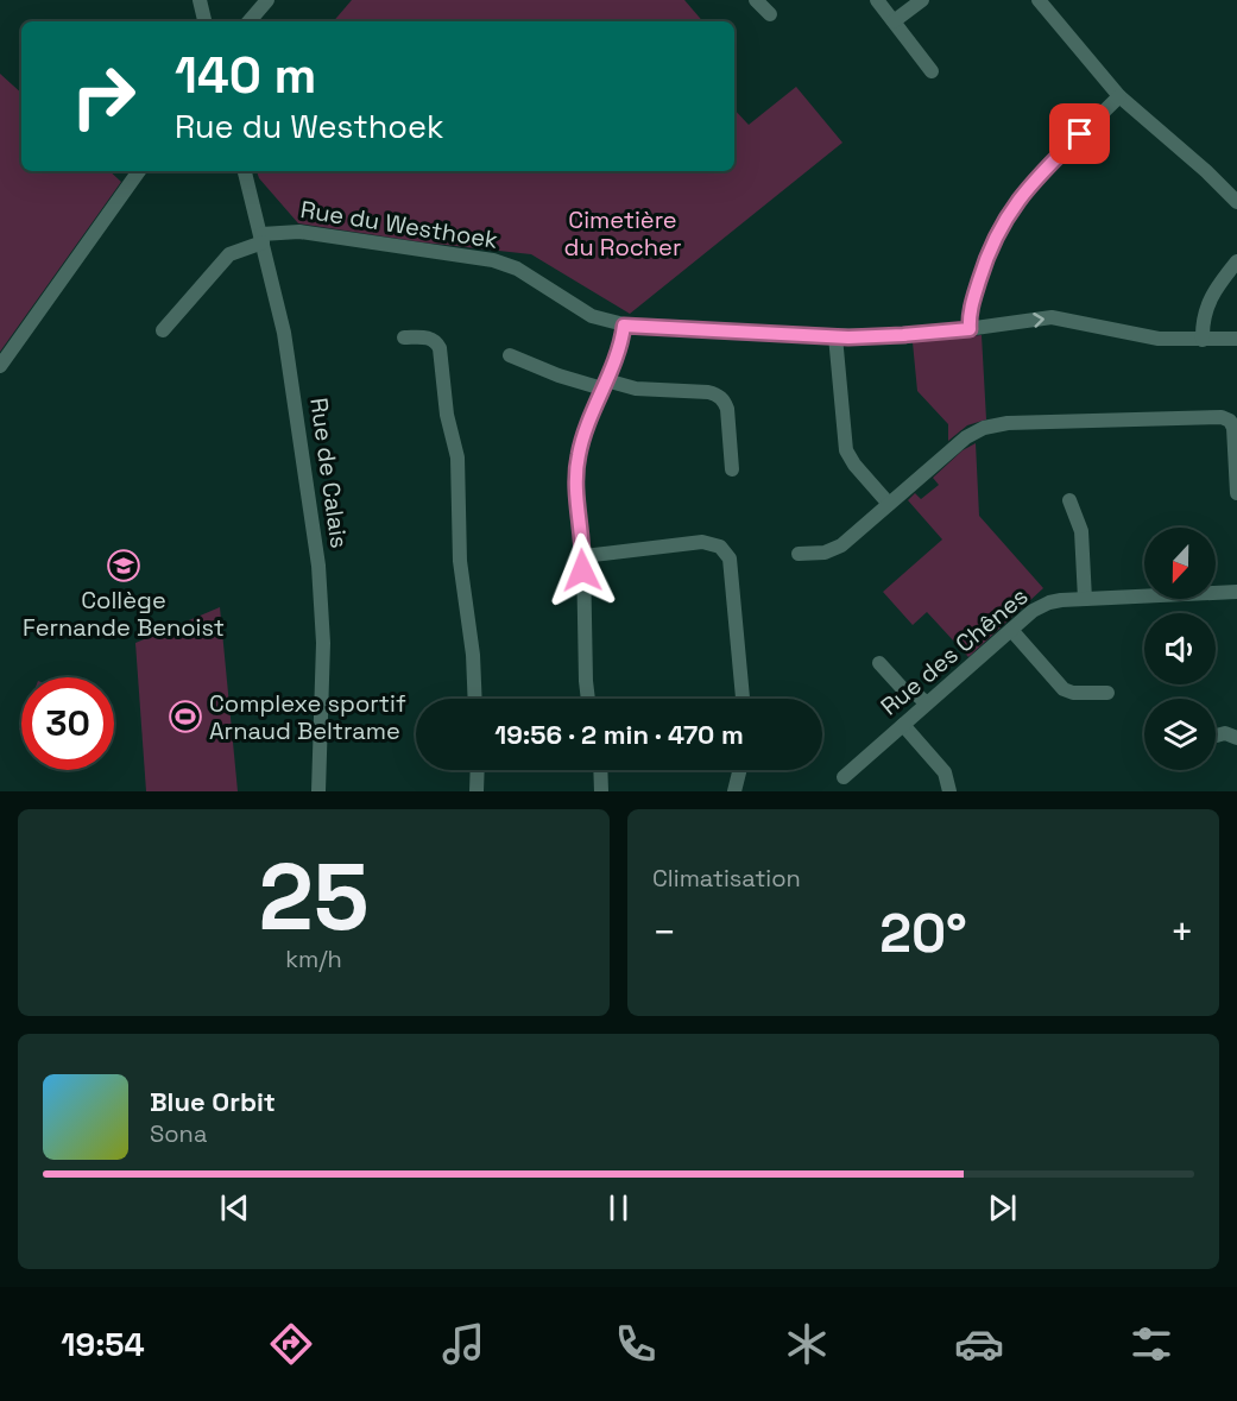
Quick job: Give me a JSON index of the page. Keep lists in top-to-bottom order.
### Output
{
  "streets": {
    "street": ["Rue du Westhoek", "Rue de Calais", "Rue des Chênes"]
  },
  "crossings": [
    ["Rue du Westhoek", "Rue de Calais"]
  ],
  "parks": ["Cimetière du Rocher"],
  "places": {
    "school or university": ["Collège Fernande Benoist"],
    "sports": ["Complexe sportif Arnaud Beltrame"]
  },
  "north": "bottom",
  "page": {
    "turn": ["140 m", "Rue du Westhoek"],
    "limit": "30",
    "trip": "19:56 · 2 min · 470 m",
    "tile": [
      ["25", "km/h"],
      "Climatisation"
    ],
    "heat": ["−", "20°", "+"],
    "song": ["Blue Orbit", "Sona"],
    "tabs": "19:54"
  }
}
